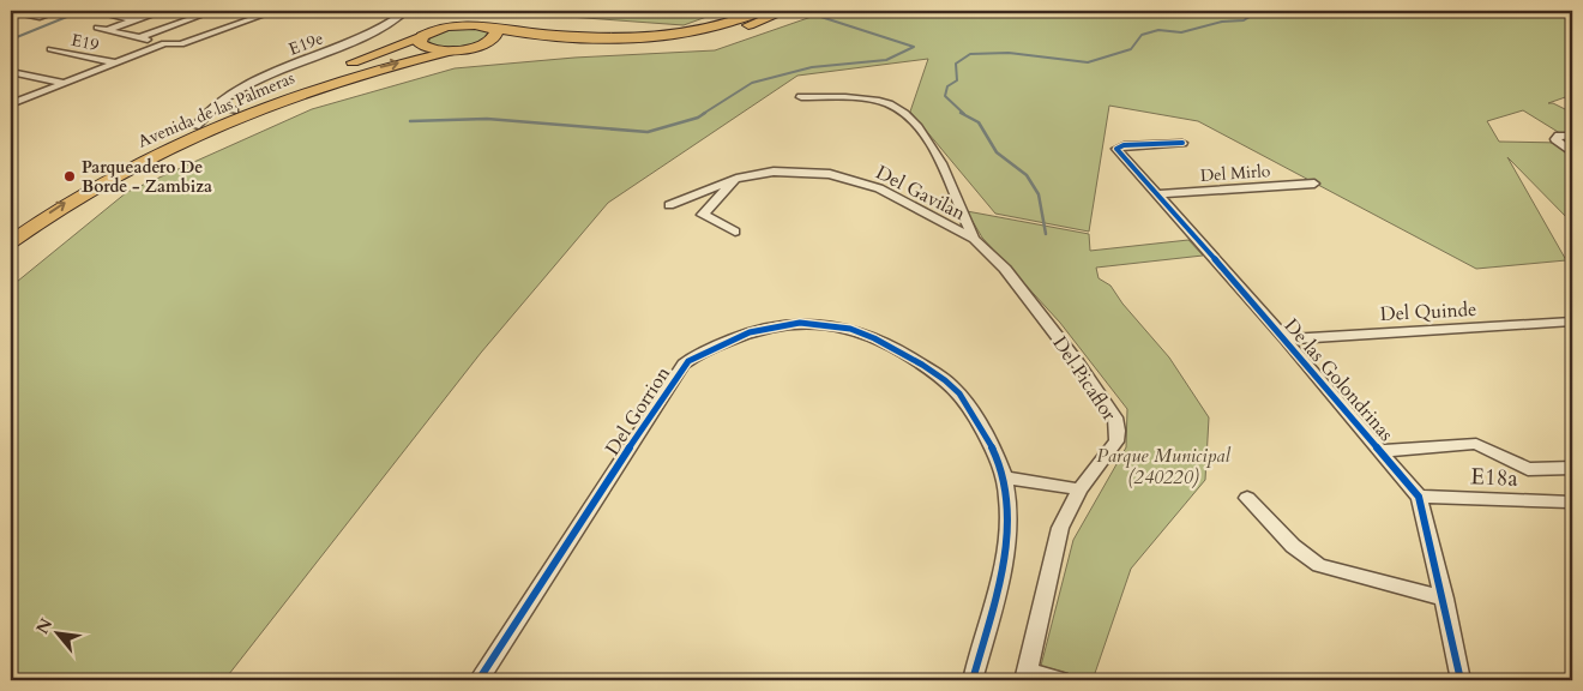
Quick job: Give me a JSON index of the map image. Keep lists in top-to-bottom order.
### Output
{
  "streets": {
    "main road": ["Avenida de las Palmeras"],
    "street": [
      "E19",
      "E19e",
      "Del Mirlo",
      "Del Gavilan",
      "Del Quinde",
      "Del Picaflor",
      "De las Golondrinas",
      "Del Gorrion",
      "E18a"
    ]
  },
  "crossings": [
    ["E19e", "Avenida de las Palmeras"],
    ["Del Mirlo", "De las Golondrinas"],
    ["Del Gavilan", "Del Picaflor"],
    ["Del Quinde", "De las Golondrinas"],
    ["De las Golondrinas", "E18a"]
  ],
  "parks": ["Parque Municipal (240220)"],
  "places": ["Parqueadero De Borde - Zambiza"],
  "north": "top left"
}
